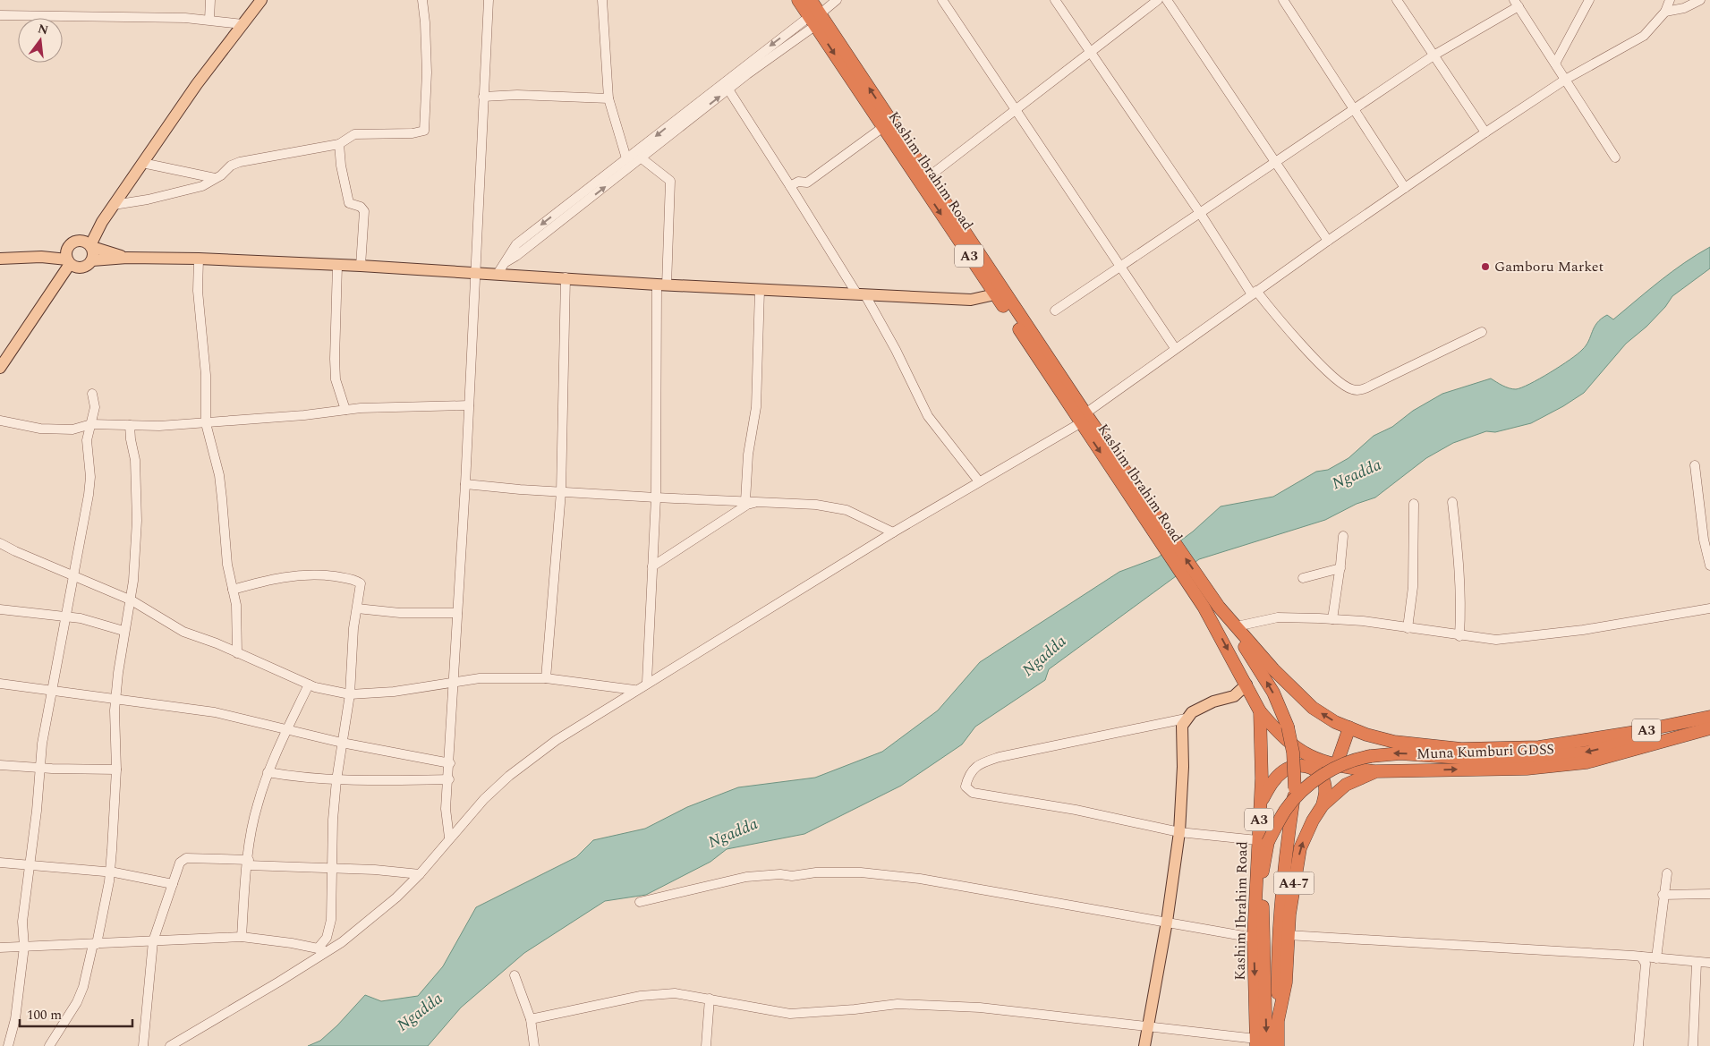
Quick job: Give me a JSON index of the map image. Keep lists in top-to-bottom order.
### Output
{
  "streets": {
    "highway": [
      "Kashim Ibrahim Road",
      "A3",
      "Muna Kumburi GDSS",
      "A4-7"
    ]
  },
  "crossings": [
    ["Kashim Ibrahim Road", "A3"],
    ["Kashim Ibrahim Road", "Muna Kumburi GDSS"],
    ["Kashim Ibrahim Road", "A4-7"],
    ["A3", "Muna Kumburi GDSS"],
    ["A3", "A4-7"],
    ["Muna Kumburi GDSS", "A4-7"]
  ],
  "water": ["Ngadda"],
  "places": ["Gamboru Market"],
  "scale_bar": "100 m",
  "north": "top"
}
